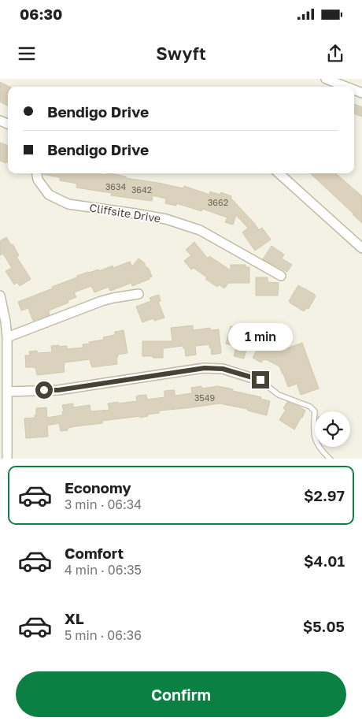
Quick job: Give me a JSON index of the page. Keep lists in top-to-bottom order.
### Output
{
  "streets": {
    "street": ["Cliffsite Drive"]
  },
  "house_numbers": [
    "3634",
    "3642",
    "3662",
    "3549"
  ],
  "page": {
    "status": "06:30",
    "header": "Swyft",
    "banner": ["Bendigo Drive", "Bendigo Drive"],
    "bubble": "1 min",
    "list": [
      {
        "name": "Economy",
        "note": "3 min · 06:34",
        "value": "$2.97"
      },
      {
        "name": "Comfort",
        "note": "4 min · 06:35",
        "value": "$4.01"
      },
      {
        "name": "XL",
        "note": "5 min · 06:36",
        "value": "$5.05"
      }
    ],
    "buttons": "Confirm"
  }
}
